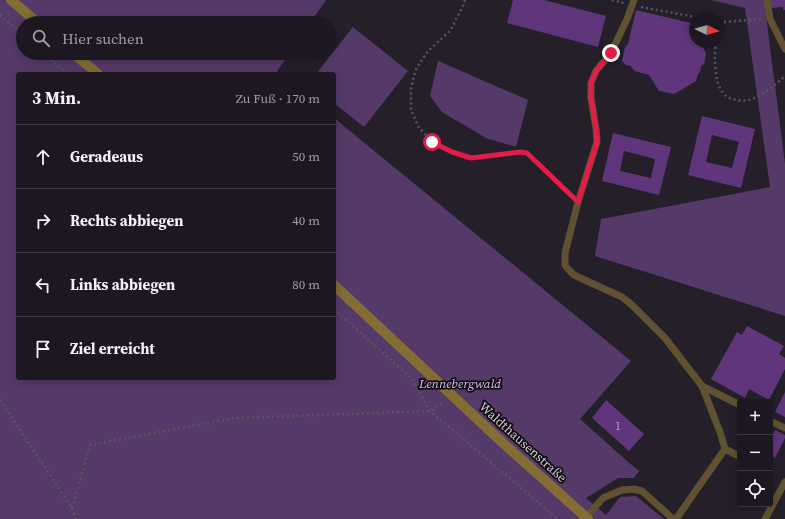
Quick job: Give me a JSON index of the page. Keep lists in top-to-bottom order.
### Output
{
  "streets": {
    "street": ["Waldthausenstraße"]
  },
  "parks": ["Lennebergwald"],
  "house_numbers": ["1"],
  "north": "right",
  "page": {
    "search": "Hier suchen",
    "heading": ["3 Min.", "Zu Fuß · 170 m"],
    "list": [
      ["Geradeaus", "50 m"],
      ["Rechts abbiegen", "40 m"],
      ["Links abbiegen", "80 m"],
      "Ziel erreicht"
    ],
    "map_buttons": ["+", "−"]
  }
}
